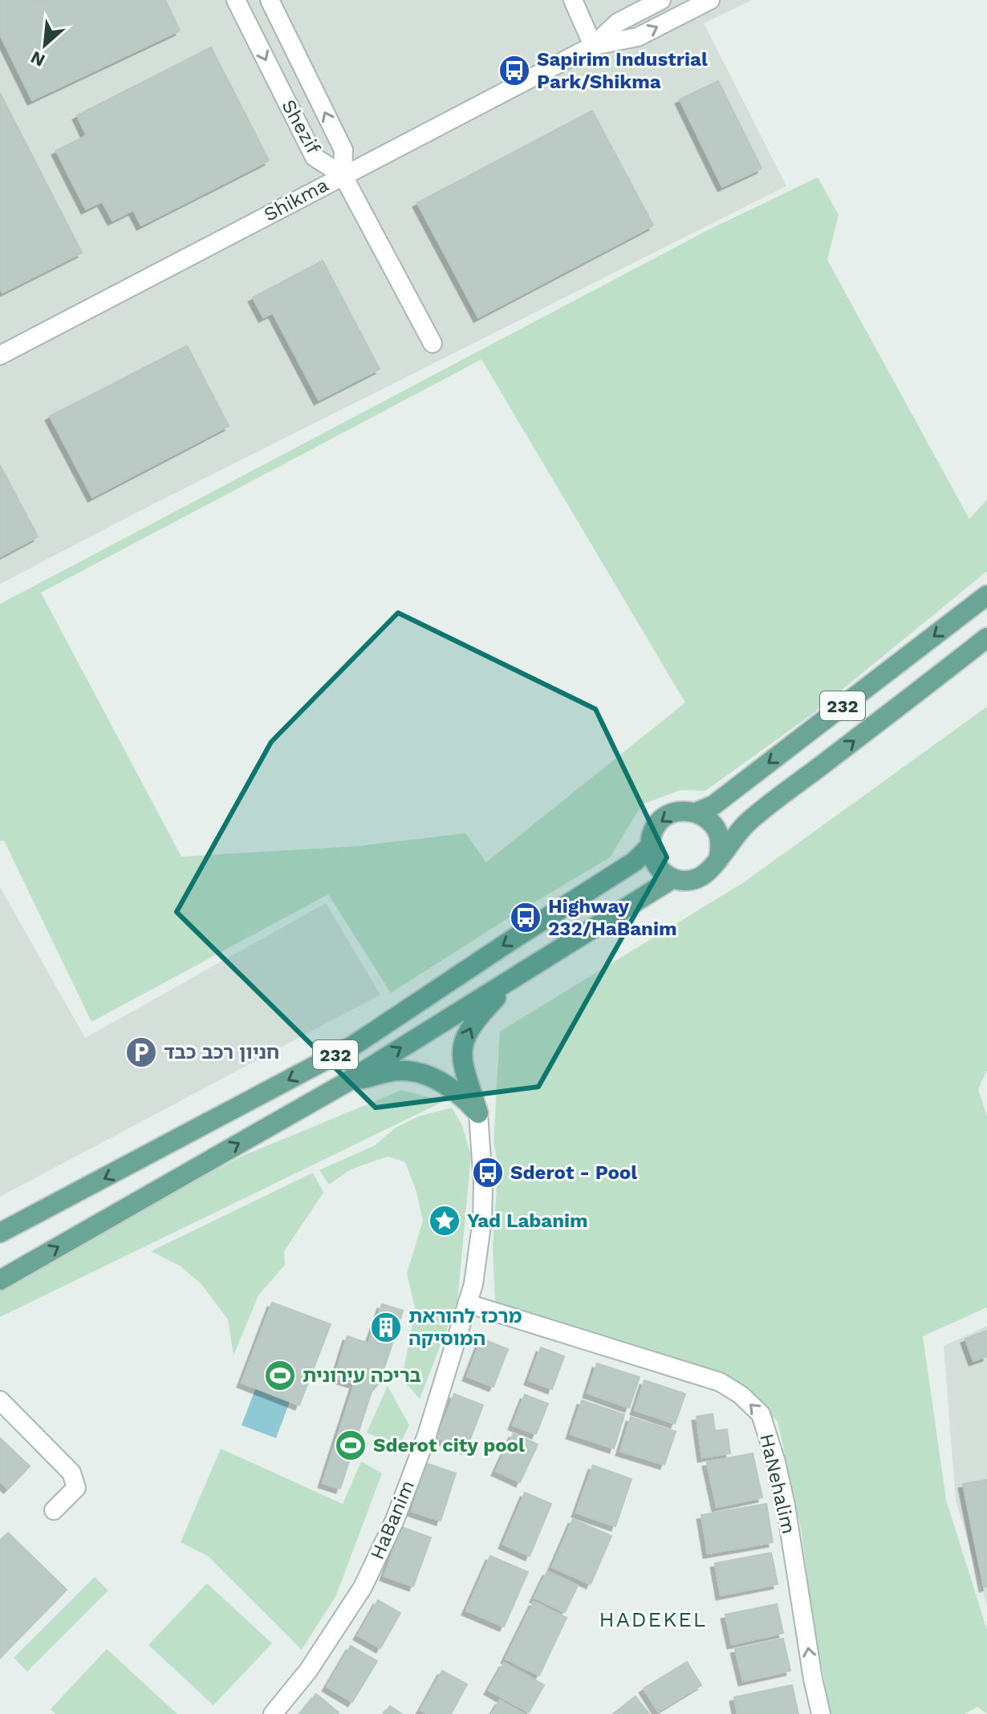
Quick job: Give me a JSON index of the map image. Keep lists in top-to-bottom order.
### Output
{
  "streets": {
    "main road": ["232"],
    "street": [
      "Shezif",
      "Shikma",
      "HaNehalim",
      "HaBanim"
    ]
  },
  "crossings": [
    ["Shezif", "Shikma"],
    ["HaNehalim", "HaBanim"]
  ],
  "one_way": ["HaNehalim"],
  "districts": ["HADEKEL"],
  "places": {
    "bus stop": ["Sapirim Industrial Park/Shikma", "Highway 232/HaBanim", "Sderot - Pool"],
    "parking": ["חניון רכב כבד"],
    "place": ["Yad Labanim"],
    "building": ["מרכז להוראת המוסיקה"],
    "sports": ["בריכה עירונית", "Sderot city pool"]
  },
  "north": "bottom left"
}
